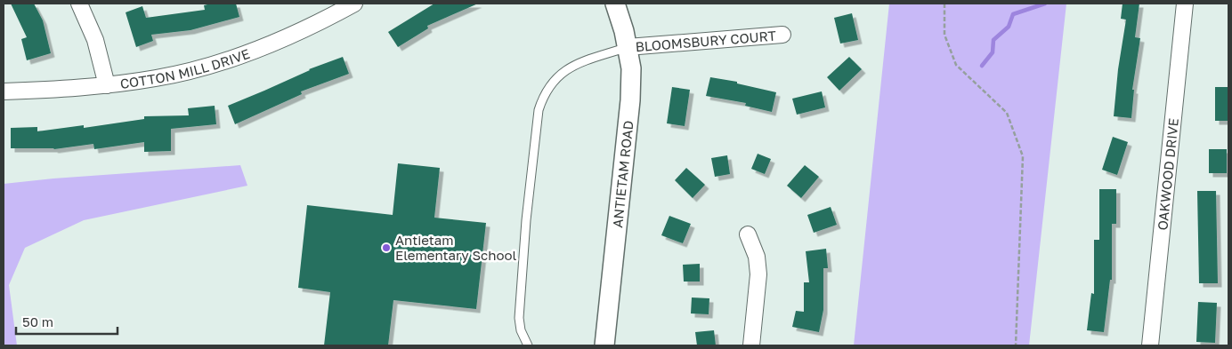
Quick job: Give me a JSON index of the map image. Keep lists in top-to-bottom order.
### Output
{
  "streets": {
    "street": [
      "BLOOMSBURY COURT",
      "COTTON MILL DRIVE",
      "ANTIETAM ROAD",
      "OAKWOOD DRIVE"
    ]
  },
  "crossings": [
    ["BLOOMSBURY COURT", "ANTIETAM ROAD"]
  ],
  "places": ["Antietam Elementary School"],
  "scale_bar": "50 m"
}
